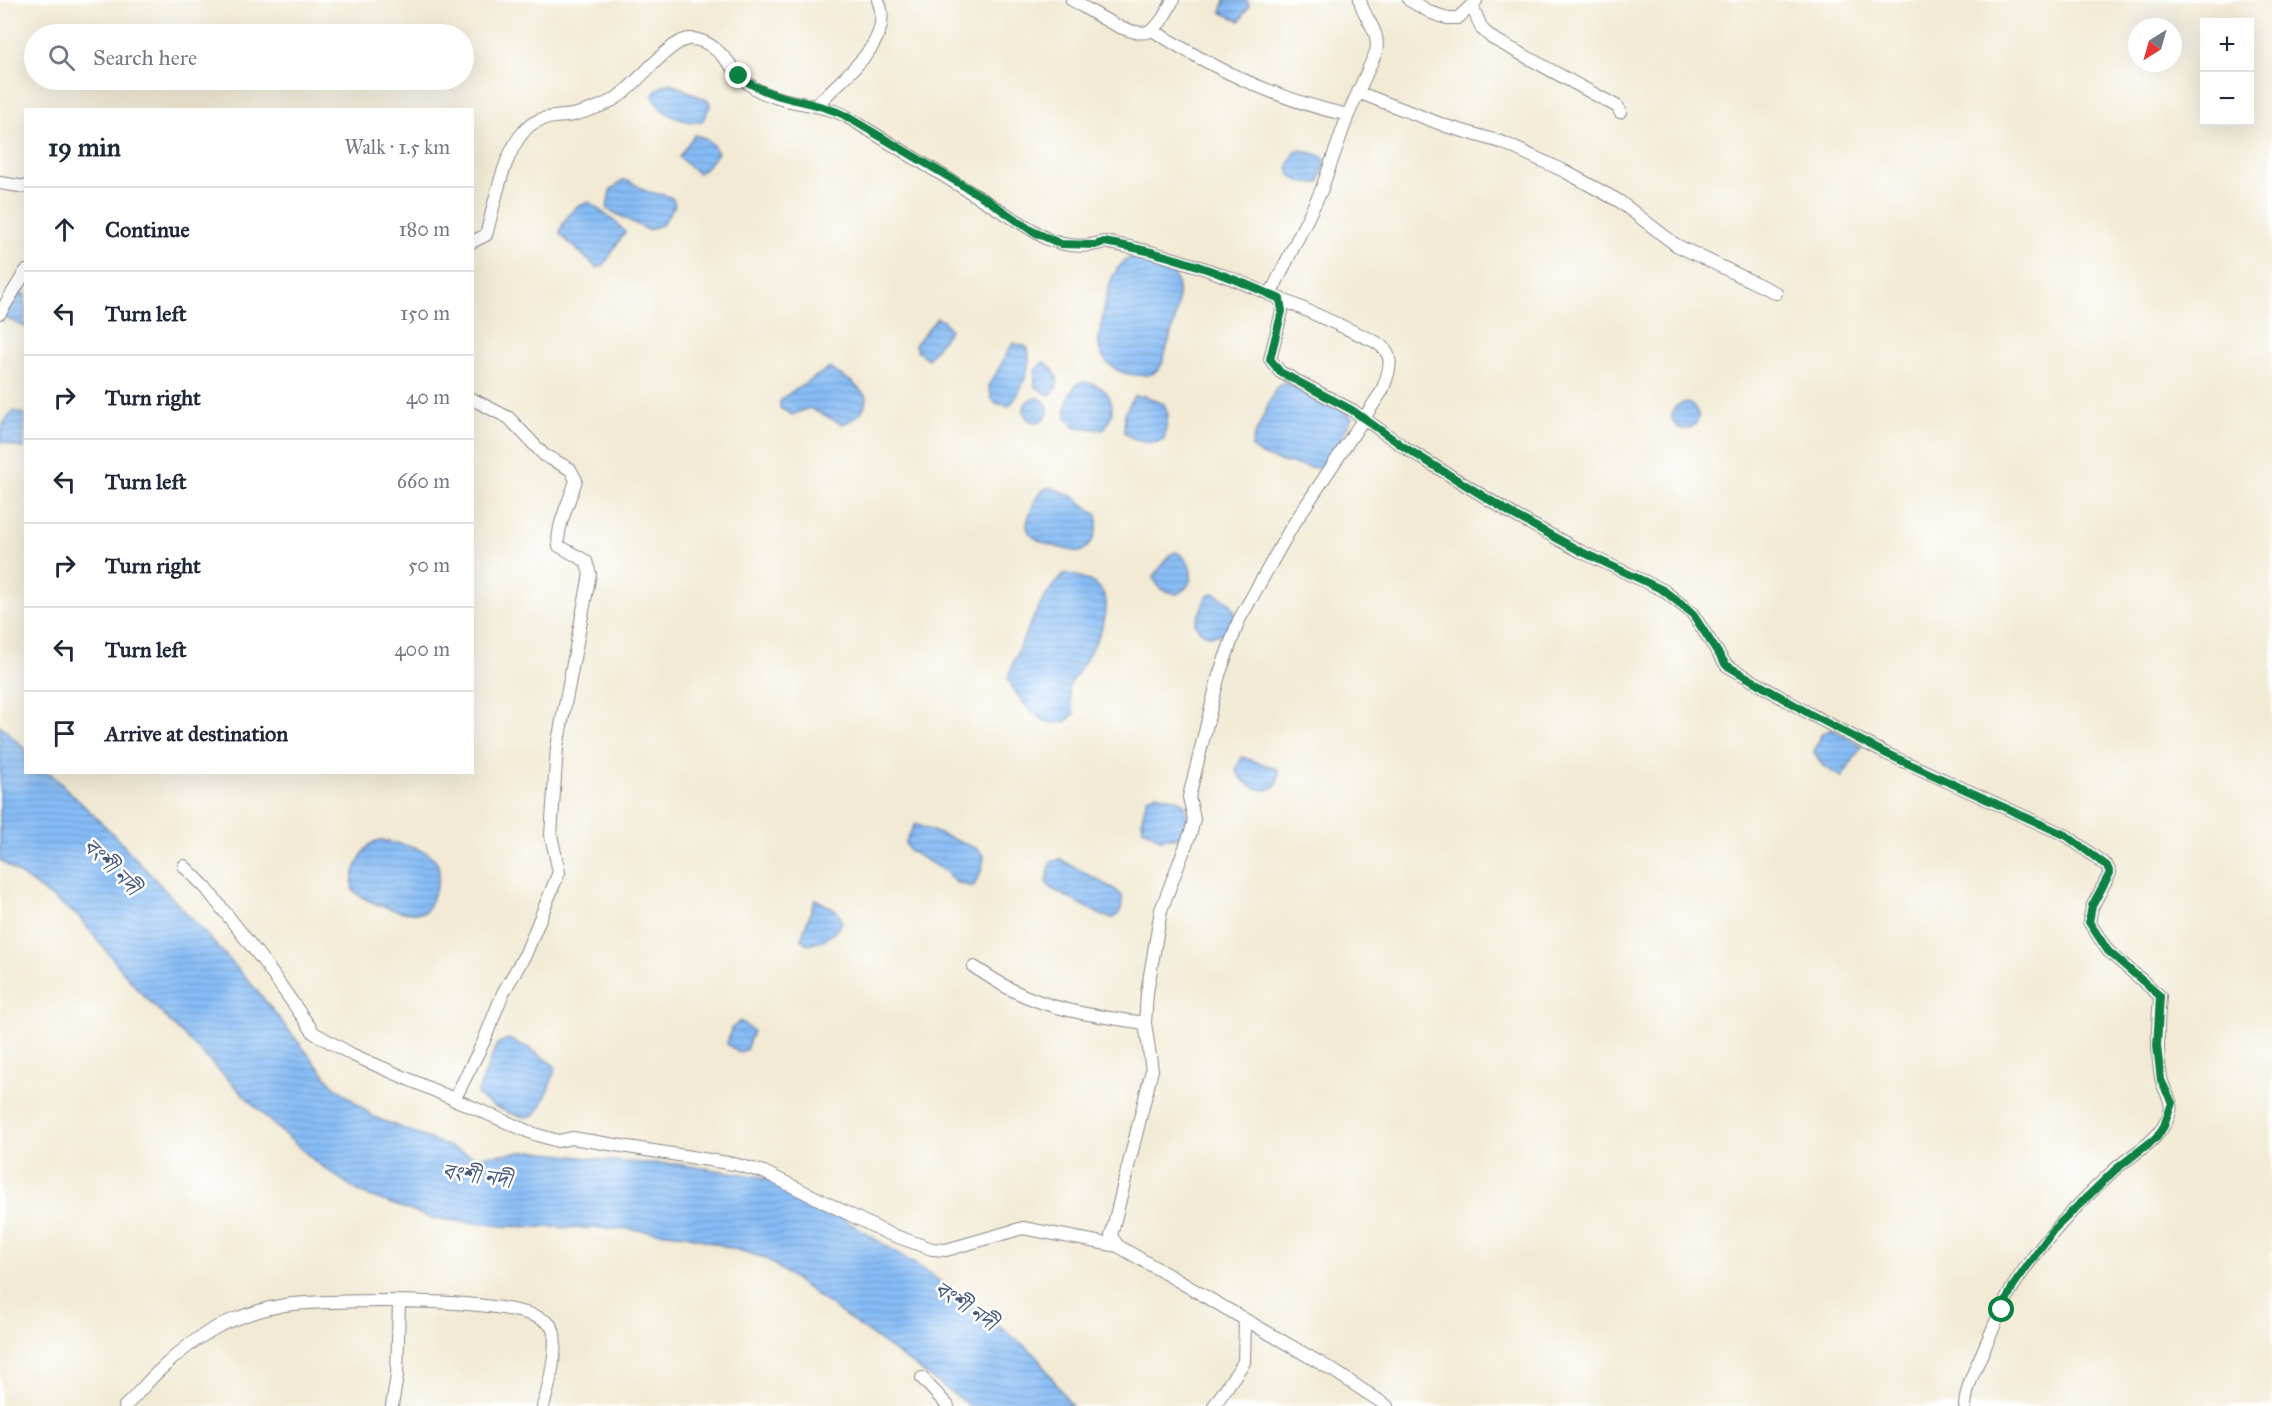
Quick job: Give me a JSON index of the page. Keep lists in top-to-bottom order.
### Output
{
  "water": ["বংশী নদী"],
  "north": "bottom left",
  "page": {
    "map_buttons": ["+", "−"],
    "search": "Search here",
    "heading": ["19 min", "Walk · 1.5 km"],
    "list": [
      ["Continue", "180 m"],
      ["Turn left", "150 m"],
      ["Turn right", "40 m"],
      ["Turn left", "660 m"],
      ["Turn right", "50 m"],
      ["Turn left", "400 m"],
      "Arrive at destination"
    ]
  }
}
